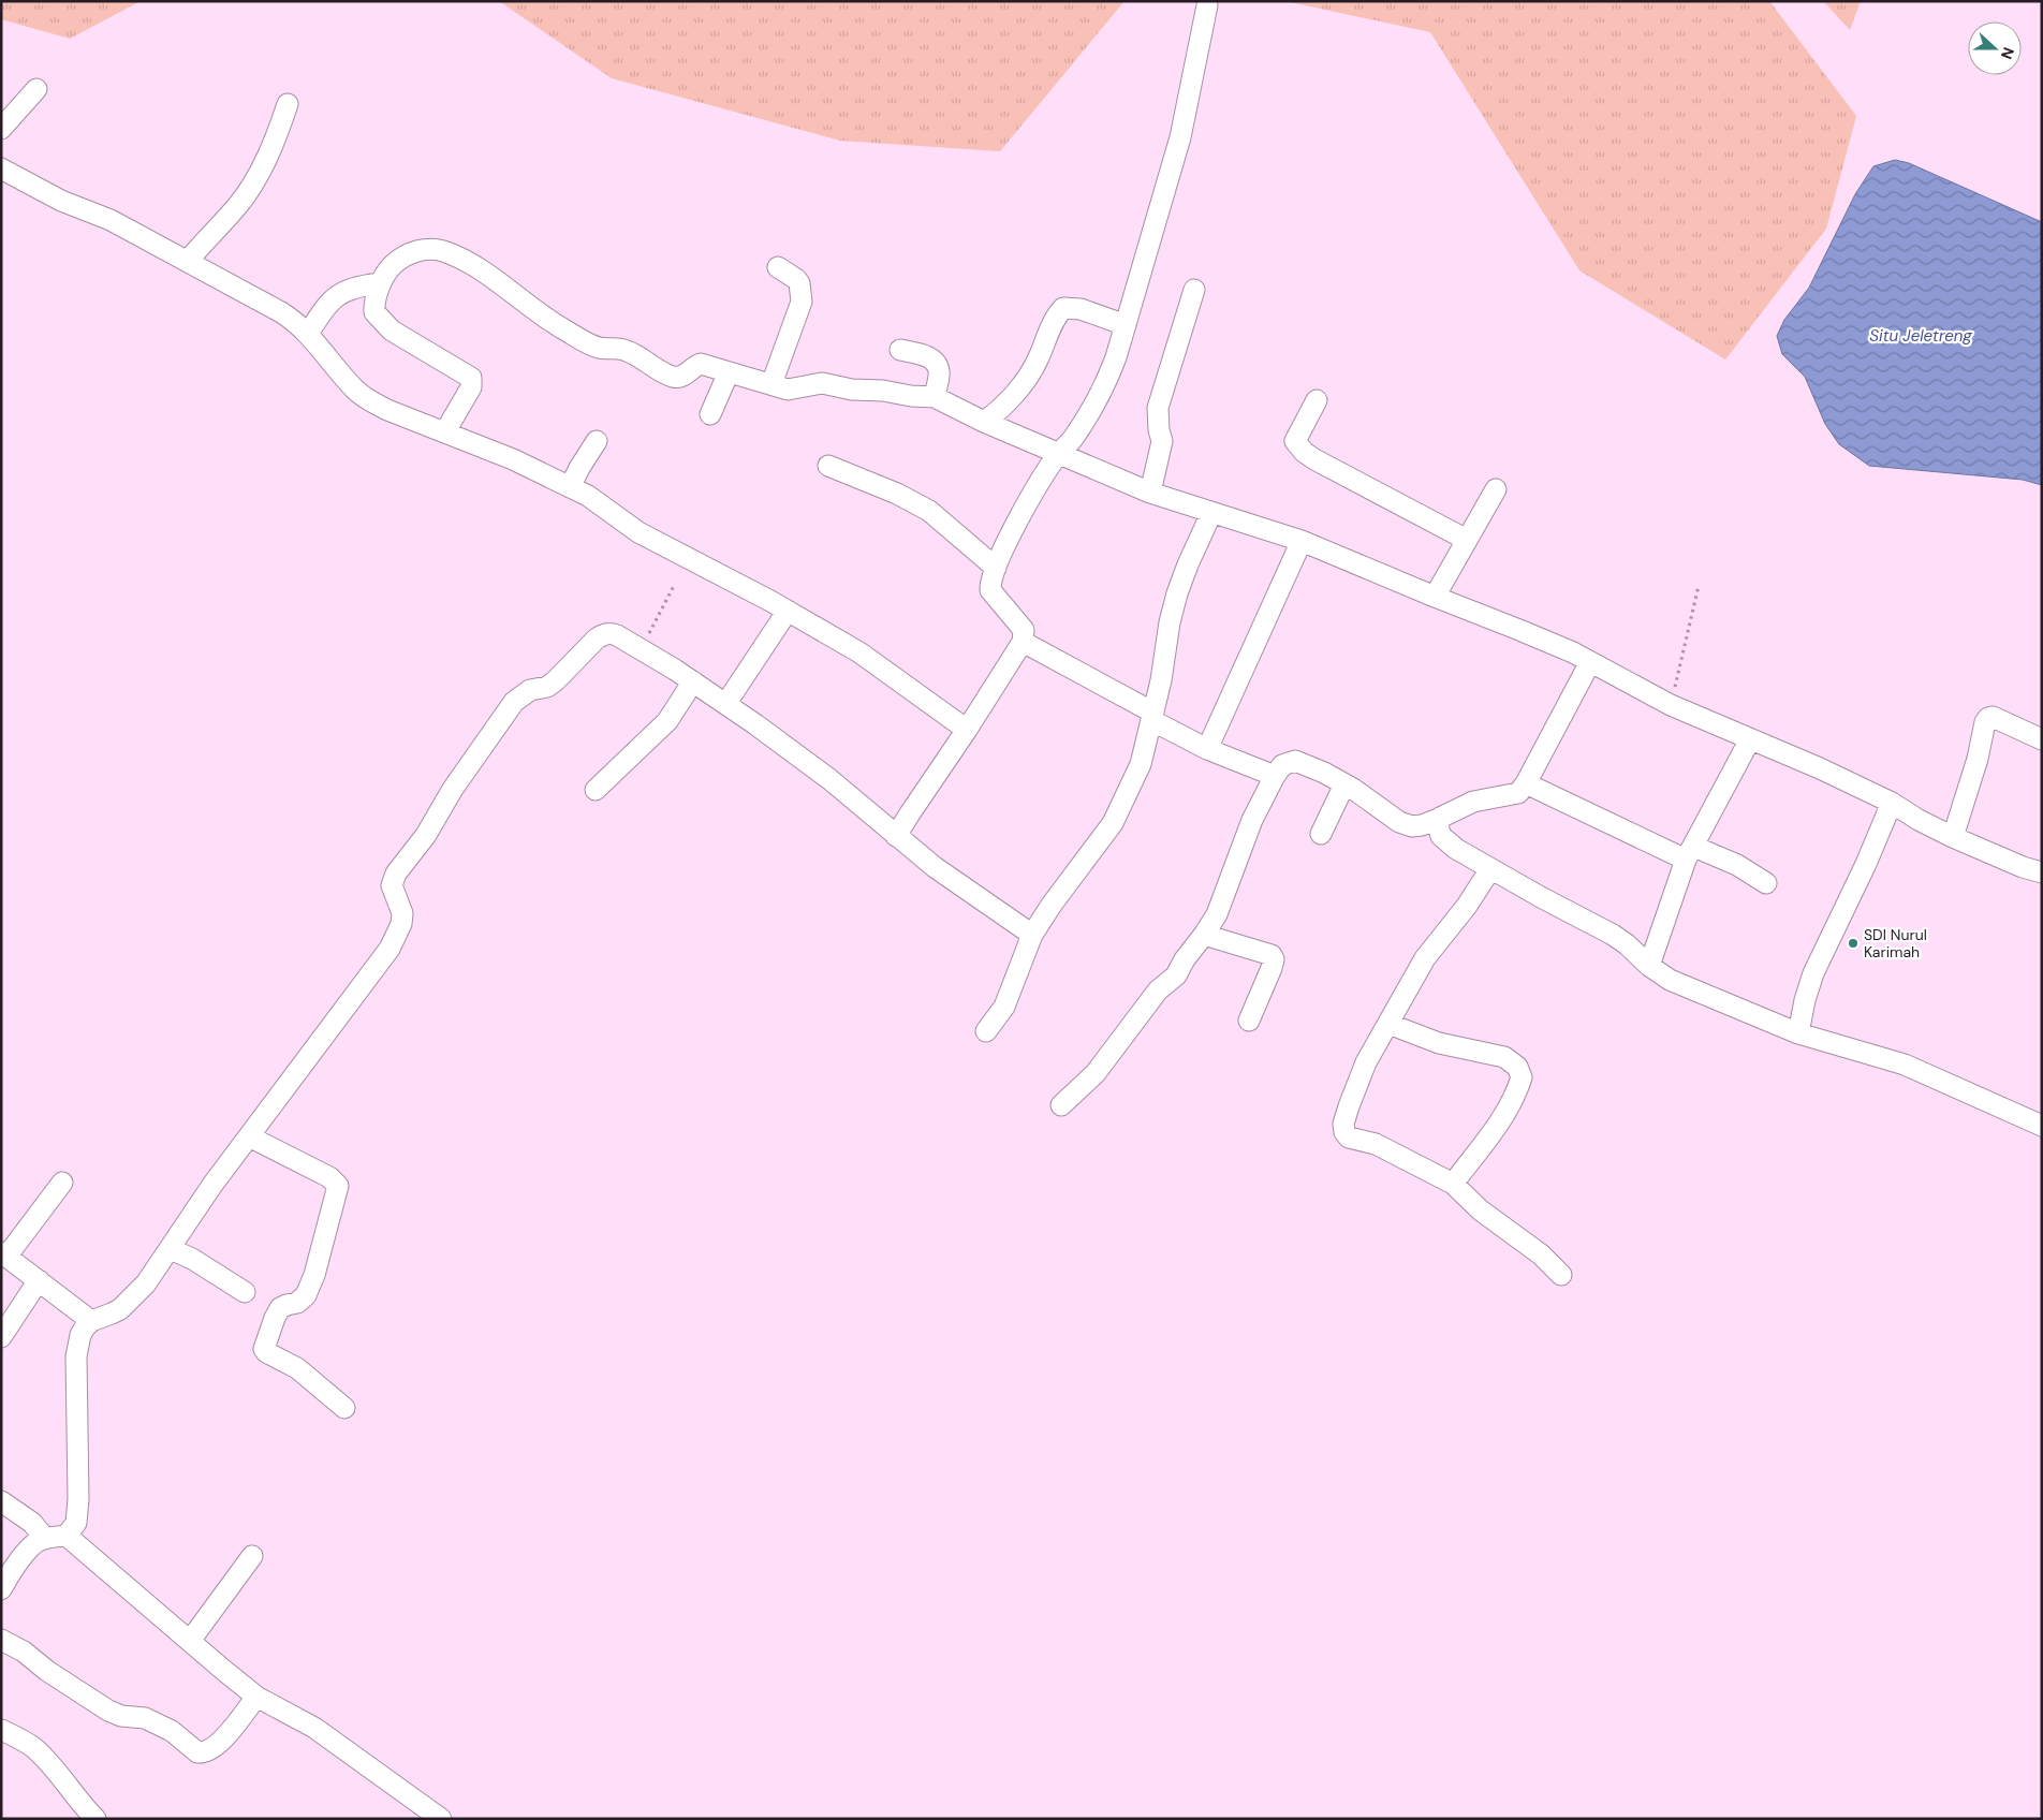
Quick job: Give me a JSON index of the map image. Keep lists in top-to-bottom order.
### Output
{
  "water": ["Situ Jeletreng"],
  "places": ["SDI Nurul Karimah"],
  "north": "right"
}
